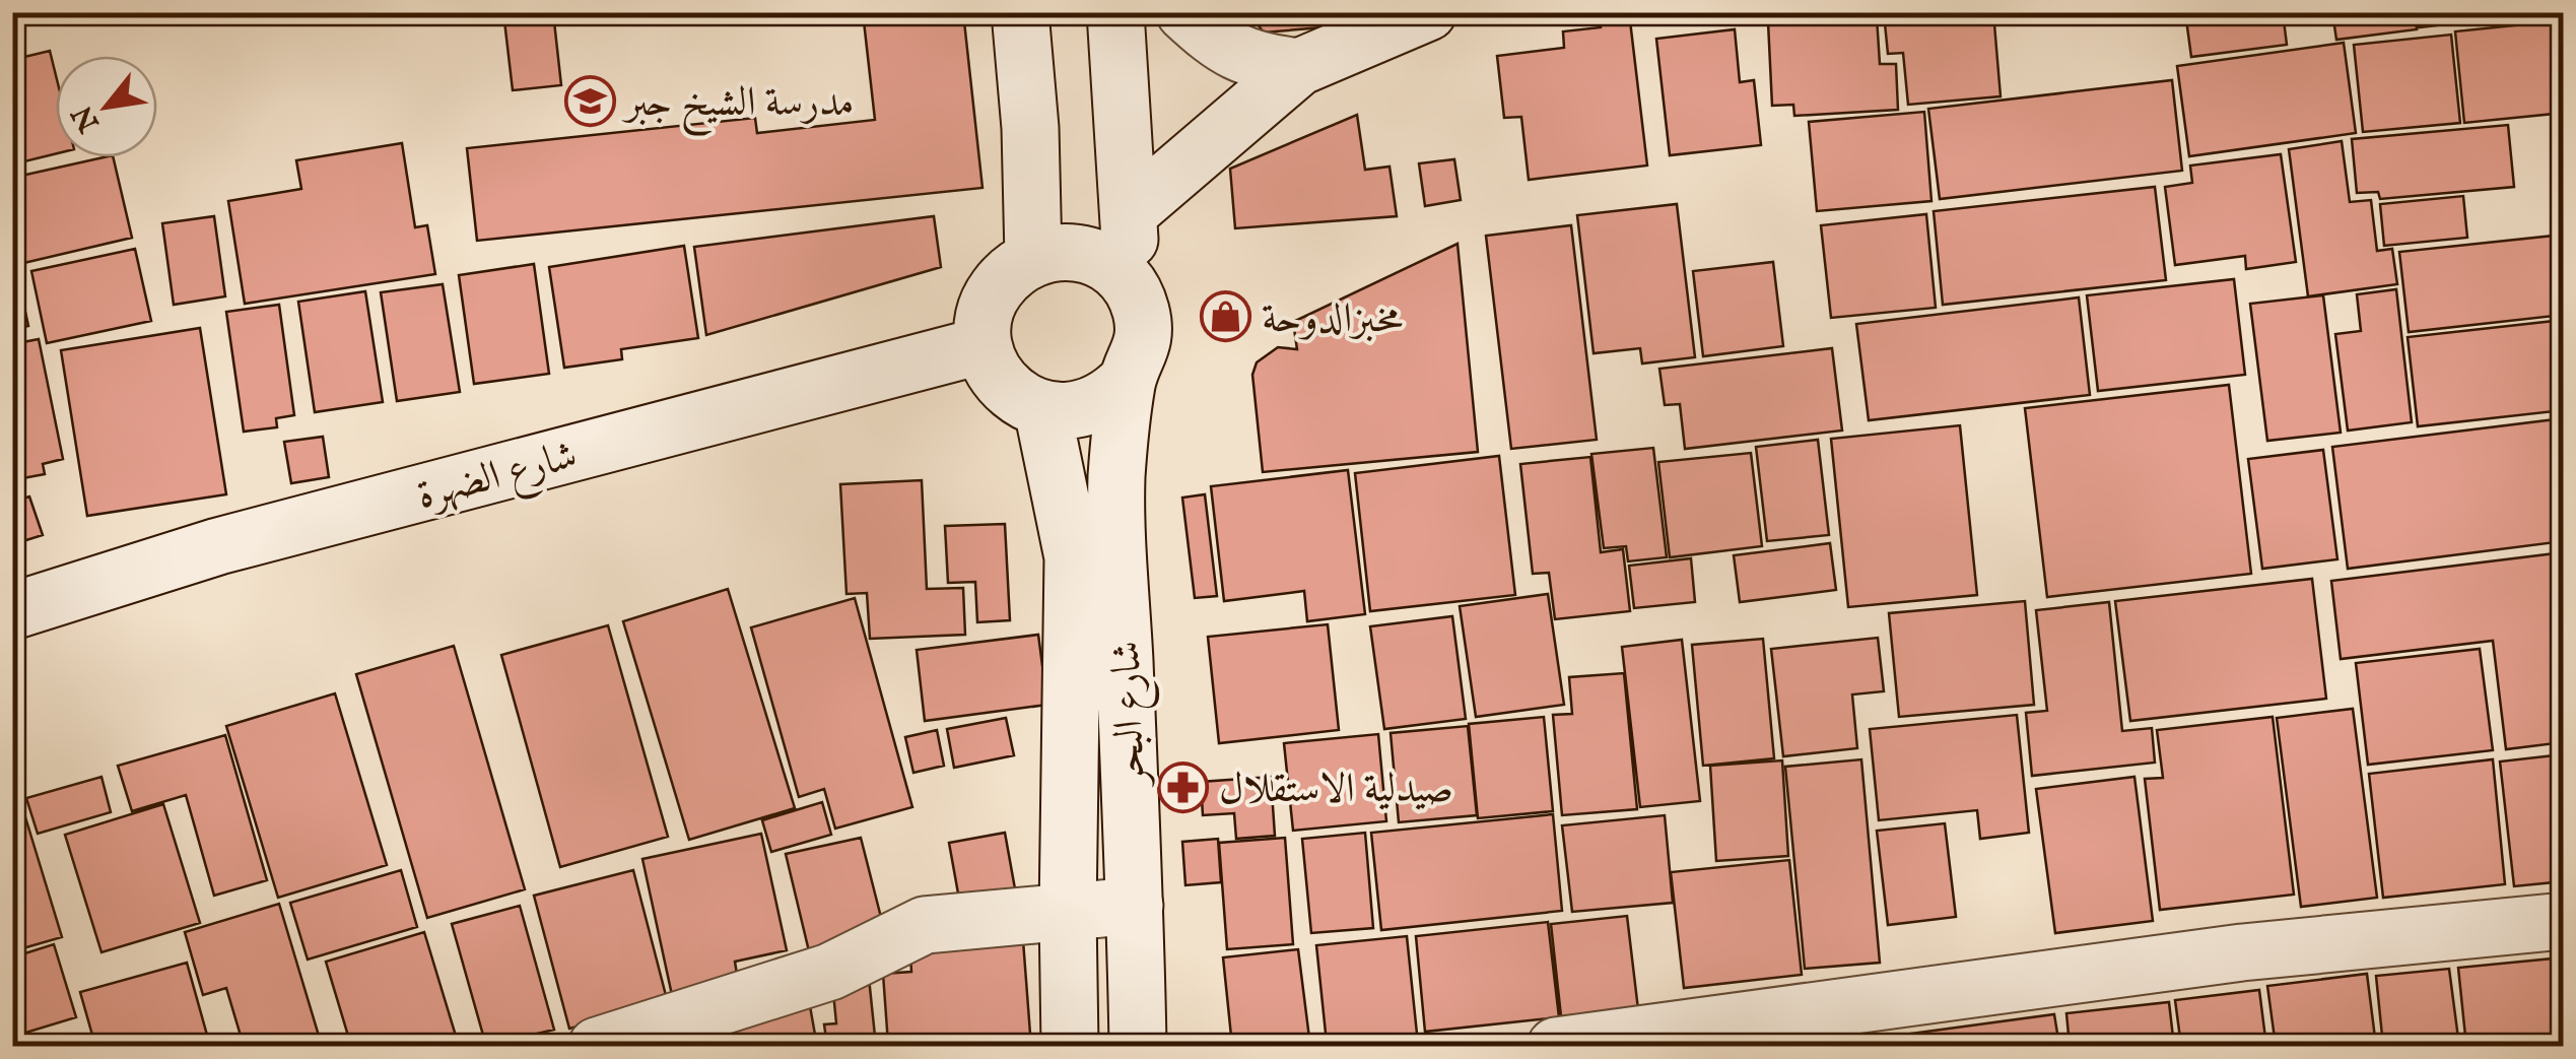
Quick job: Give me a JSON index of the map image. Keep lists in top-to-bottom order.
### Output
{
  "streets": {
    "street": ["شارع الضهرة", "شارع البحر"]
  },
  "crossings": [
    ["شارع الضهرة", "شارع البحر"]
  ],
  "places": {
    "school or university": ["مدرسة الشيخ جبر"],
    "shop": ["مخبزالدوحة"],
    "pharmacy": ["صيدلية الاستقلال"]
  },
  "north": "bottom left"
}
